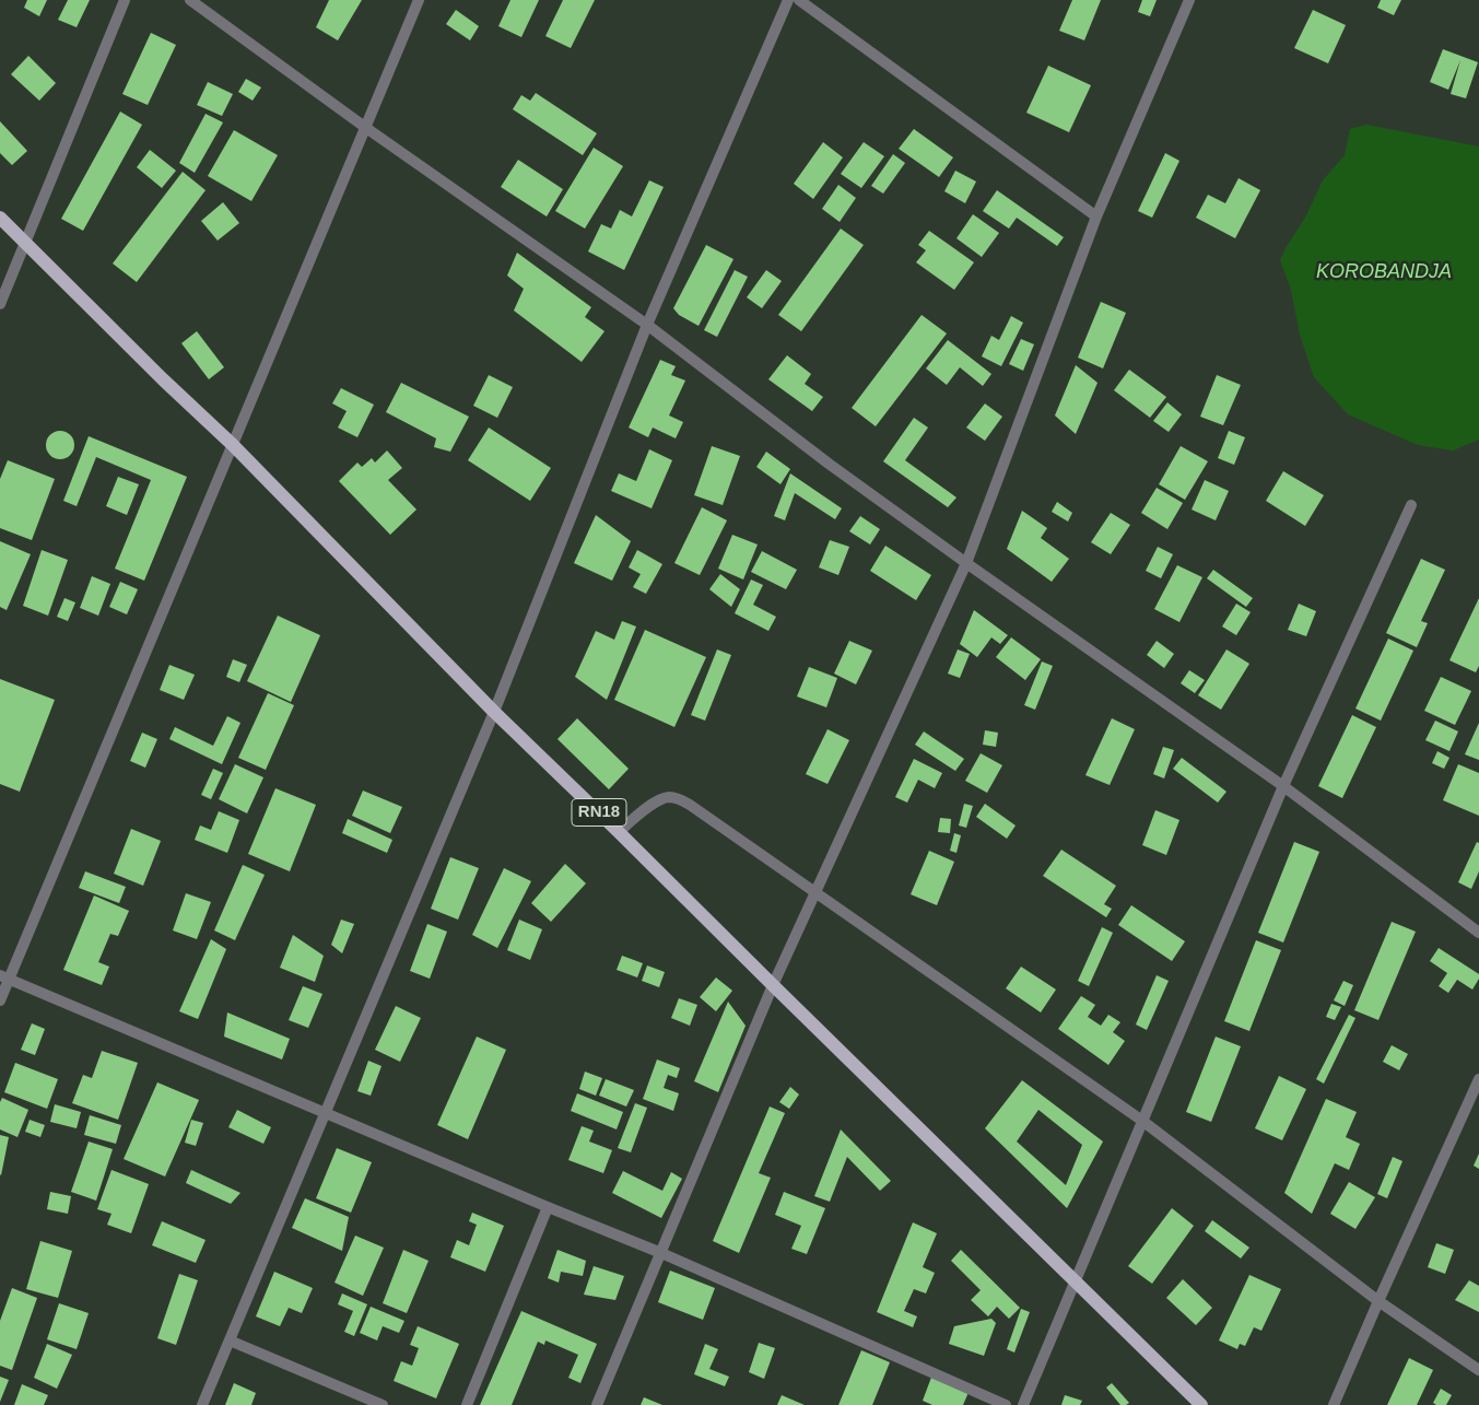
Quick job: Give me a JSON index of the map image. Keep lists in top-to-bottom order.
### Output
{
  "streets": {
    "main road": ["RN18"]
  },
  "water": ["KOROBANDJA"]
}
